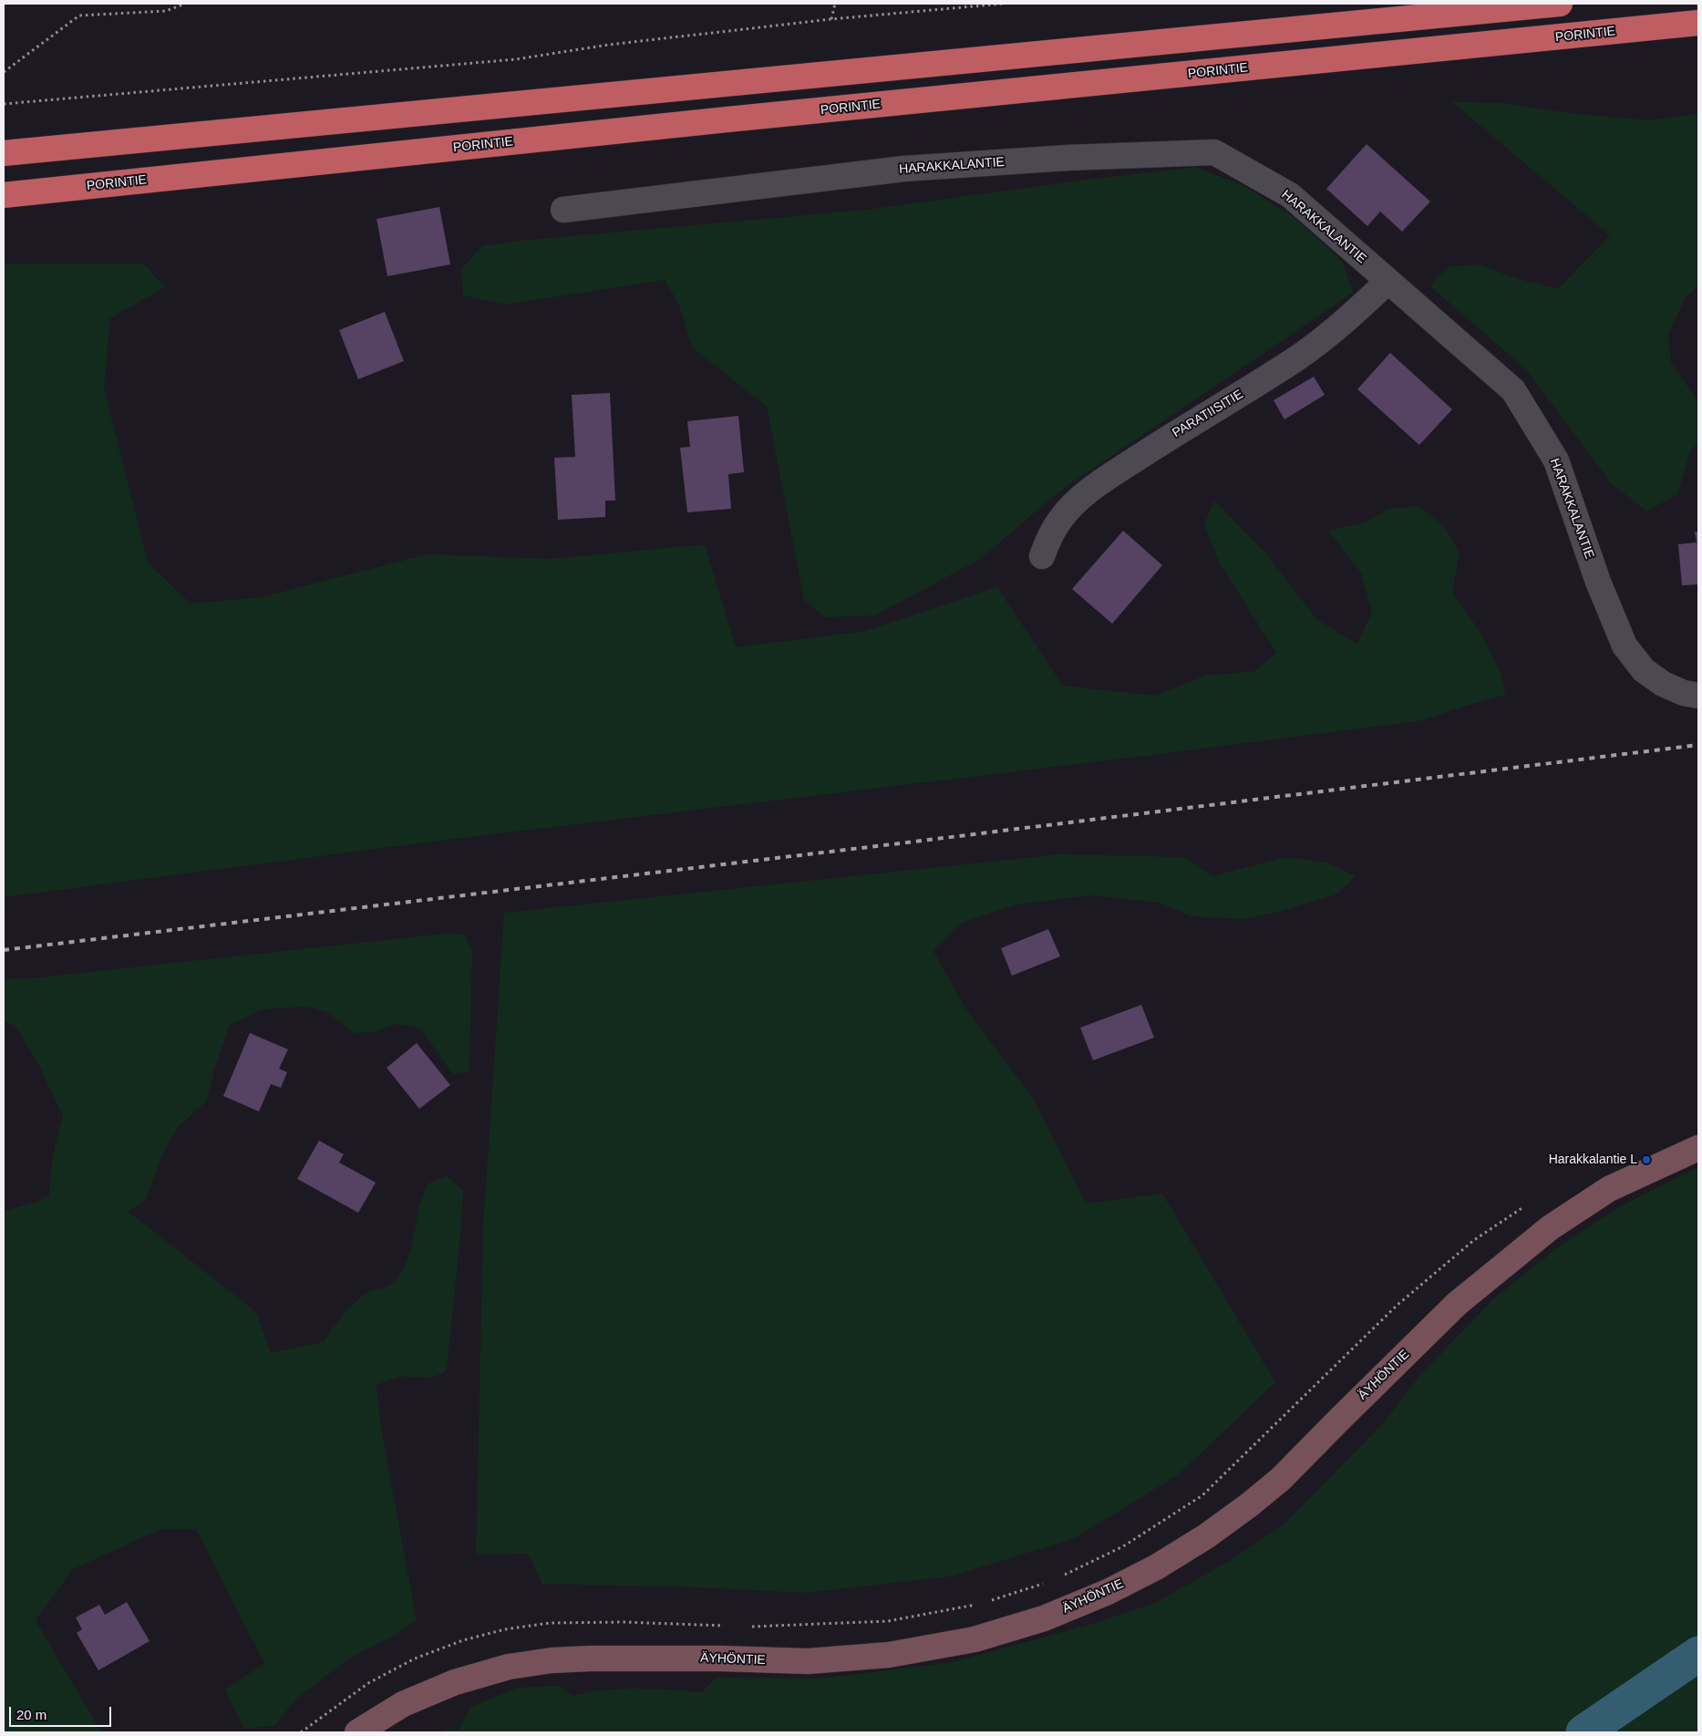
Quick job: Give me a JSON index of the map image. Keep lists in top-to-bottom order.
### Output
{
  "streets": {
    "highway": ["PORINTIE"],
    "main road": ["ÄYHÖNTIE"],
    "street": ["HARAKKALANTIE", "PARATIISITIE"]
  },
  "crossings": [
    ["HARAKKALANTIE", "PARATIISITIE"]
  ],
  "places": ["Harakkalantie L"],
  "scale_bar": "20 m"
}
